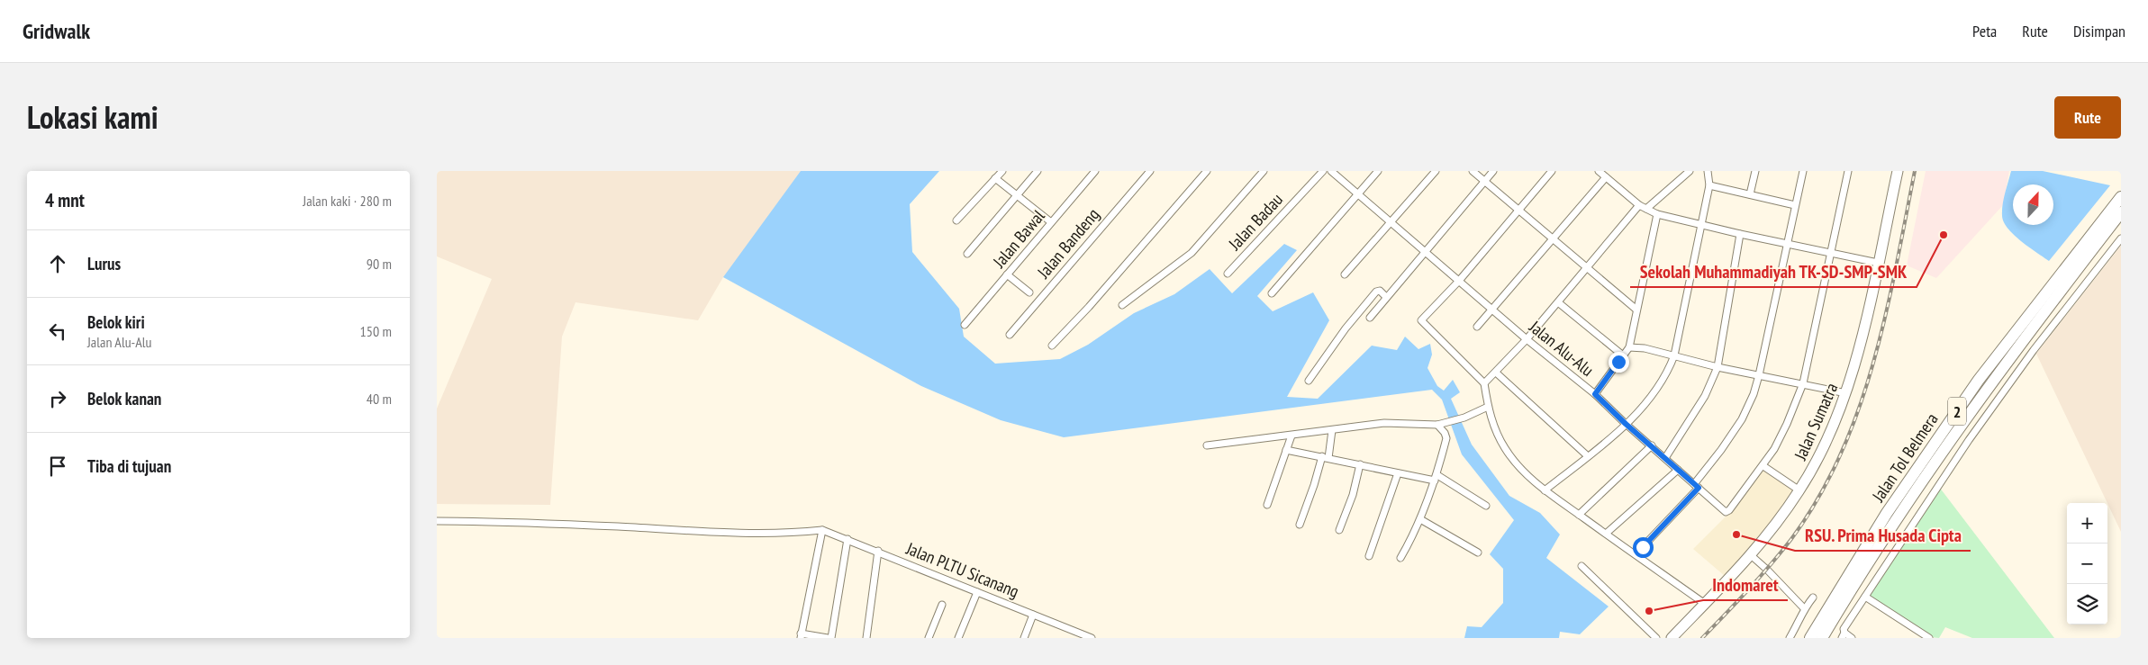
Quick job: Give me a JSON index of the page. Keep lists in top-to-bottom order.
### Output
{
  "streets": {
    "highway": ["2", "Jalan Sumatra", "Jalan Tol Belmera"],
    "street": [
      "Jalan Badau",
      "Jalan Bawal",
      "Jalan Bandeng",
      "Jalan Alu-Alu",
      "Jalan PLTU Sicanang"
    ]
  },
  "places": ["Sekolah Muhammadiyah TK-SD-SMP-SMK", "RSU. Prima Husada Cipta", "Indomaret"],
  "north": "top",
  "page": {
    "header": "Gridwalk",
    "nav": ["Peta", "Rute", "Disimpan"],
    "title": "Lokasi kami",
    "buttons": "Rute",
    "heading": ["4 mnt", "Jalan kaki · 280 m"],
    "list": [
      ["Lurus", "90 m"],
      ["Belok kiri", "Jalan Alu-Alu", "150 m"],
      ["Belok kanan", "40 m"],
      "Tiba di tujuan"
    ],
    "map_buttons": ["+", "−"]
  }
}
